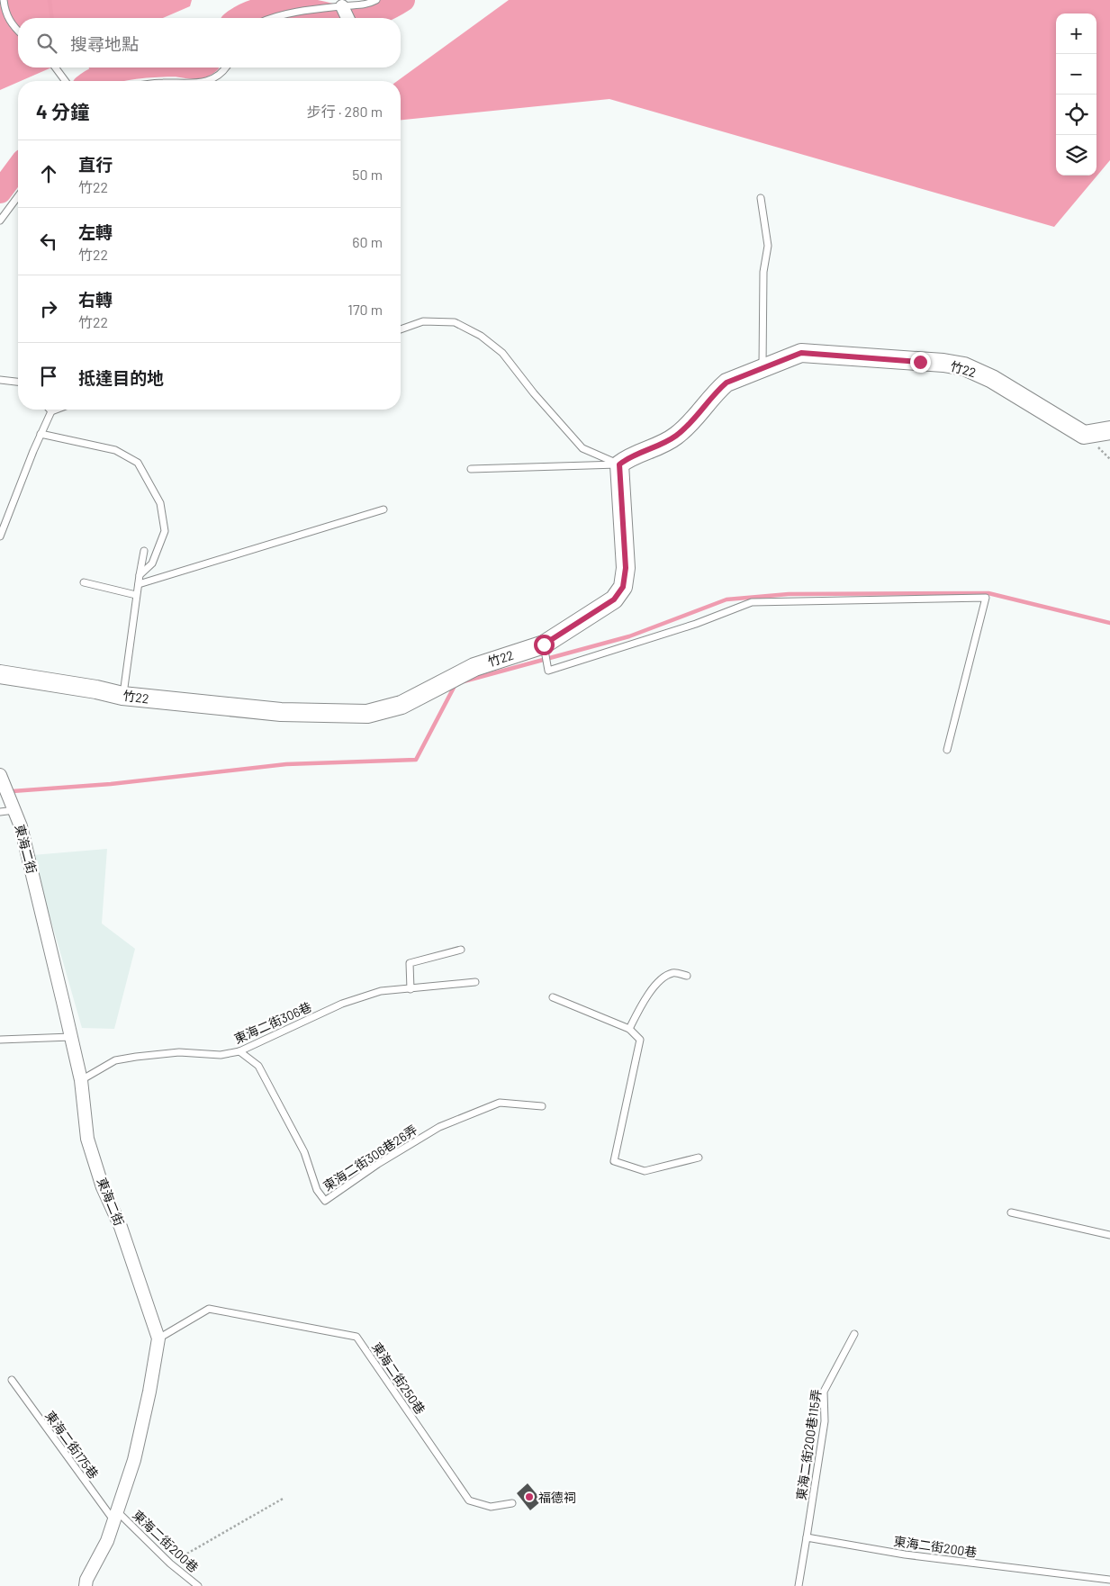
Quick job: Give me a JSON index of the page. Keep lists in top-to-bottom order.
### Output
{
  "streets": {
    "street": ["竹22", "東海二街"],
    "lane": [
      "東海二街306巷",
      "東海二街306巷26弄",
      "東海二街250巷",
      "東海二街175巷",
      "東海二街200巷115弄",
      "東海二街200巷"
    ]
  },
  "crossings": [
    ["東海二街", "東海二街306巷"],
    ["東海二街", "東海二街250巷"],
    ["東海二街", "東海二街175巷"],
    ["東海二街", "東海二街200巷"],
    ["東海二街306巷", "東海二街306巷26弄"],
    ["東海二街175巷", "東海二街200巷"],
    ["東海二街200巷115弄", "東海二街200巷"]
  ],
  "places": ["福德祠"],
  "page": {
    "map_buttons": ["+", "−"],
    "search": "搜尋地點",
    "heading": ["4 分鐘", "步行 · 280 m"],
    "list": [
      ["直行", "竹22", "50 m"],
      ["左轉", "竹22", "60 m"],
      ["右轉", "竹22", "170 m"],
      "抵達目的地"
    ]
  }
}
